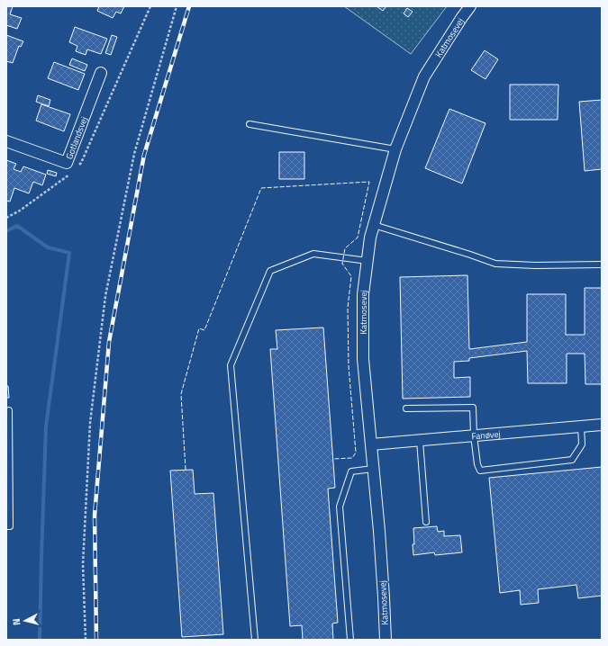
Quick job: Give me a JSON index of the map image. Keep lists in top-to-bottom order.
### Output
{
  "streets": {
    "street": ["Katmosevej", "Gotlandsvej", "Fanøvej"]
  },
  "crossings": [
    ["Katmosevej", "Fanøvej"]
  ],
  "north": "left"
}
